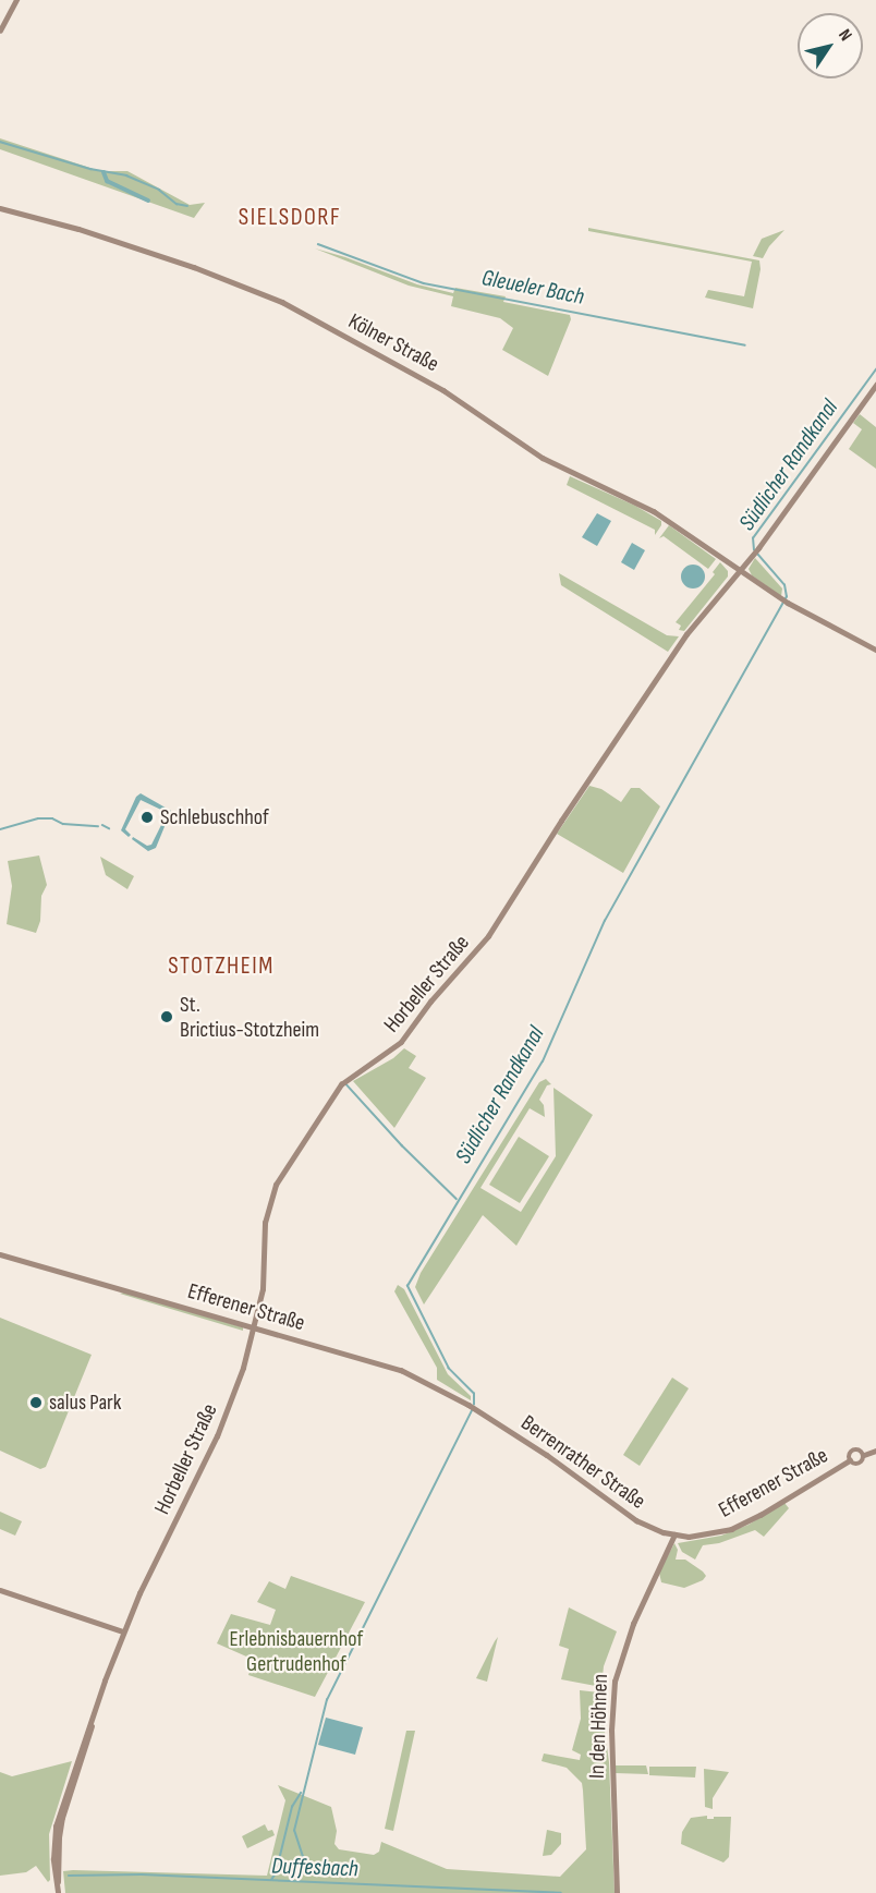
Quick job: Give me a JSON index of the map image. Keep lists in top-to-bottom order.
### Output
{
  "streets": {
    "street": [
      "Kölner Straße",
      "Horbeller Straße",
      "Efferener Straße",
      "Berrenrather Straße",
      "In den Höhnen"
    ]
  },
  "crossings": [
    ["Kölner Straße", "Horbeller Straße"],
    ["Horbeller Straße", "Efferener Straße"],
    ["Efferener Straße", "Berrenrather Straße"],
    ["Efferener Straße", "In den Höhnen"],
    ["Berrenrather Straße", "In den Höhnen"]
  ],
  "districts": ["SIELSDORF", "STOTZHEIM"],
  "water": ["Gleueler Bach", "Südlicher Randkanal", "Duffesbach"],
  "parks": ["Erlebnisbauernhof Gertrudenhof"],
  "places": ["Schlebuschhof", "St. Brictius-Stotzheim", "salus Park"],
  "north": "top right"
}
